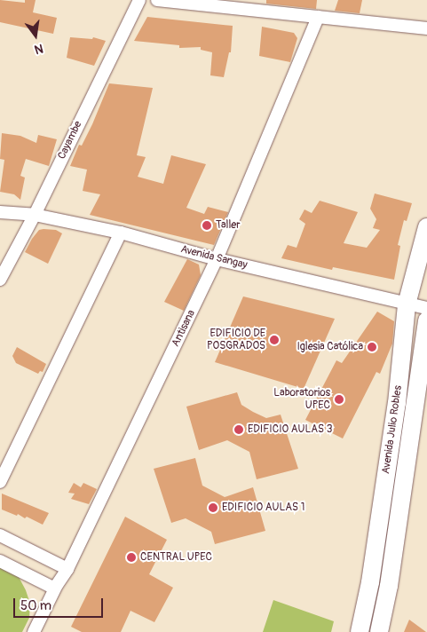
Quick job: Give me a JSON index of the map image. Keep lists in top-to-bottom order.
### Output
{
  "streets": {
    "main road": ["Avenida Julio Robles"],
    "street": ["Cayambe", "Avenida Sangay", "Antisana"]
  },
  "crossings": [
    ["Cayambe", "Avenida Sangay"],
    ["Avenida Sangay", "Antisana"],
    ["Avenida Sangay", "Avenida Julio Robles"]
  ],
  "places": [
    "Taller",
    "EDIFICIO DE POSGRADOS",
    "Iglesia Católica",
    "Laboratorios UPEC",
    "EDIFICIO AULAS 3",
    "EDIFICIO AULAS 1",
    "CENTRAL UPEC"
  ],
  "scale_bar": "50 m",
  "north": "bottom"
}
